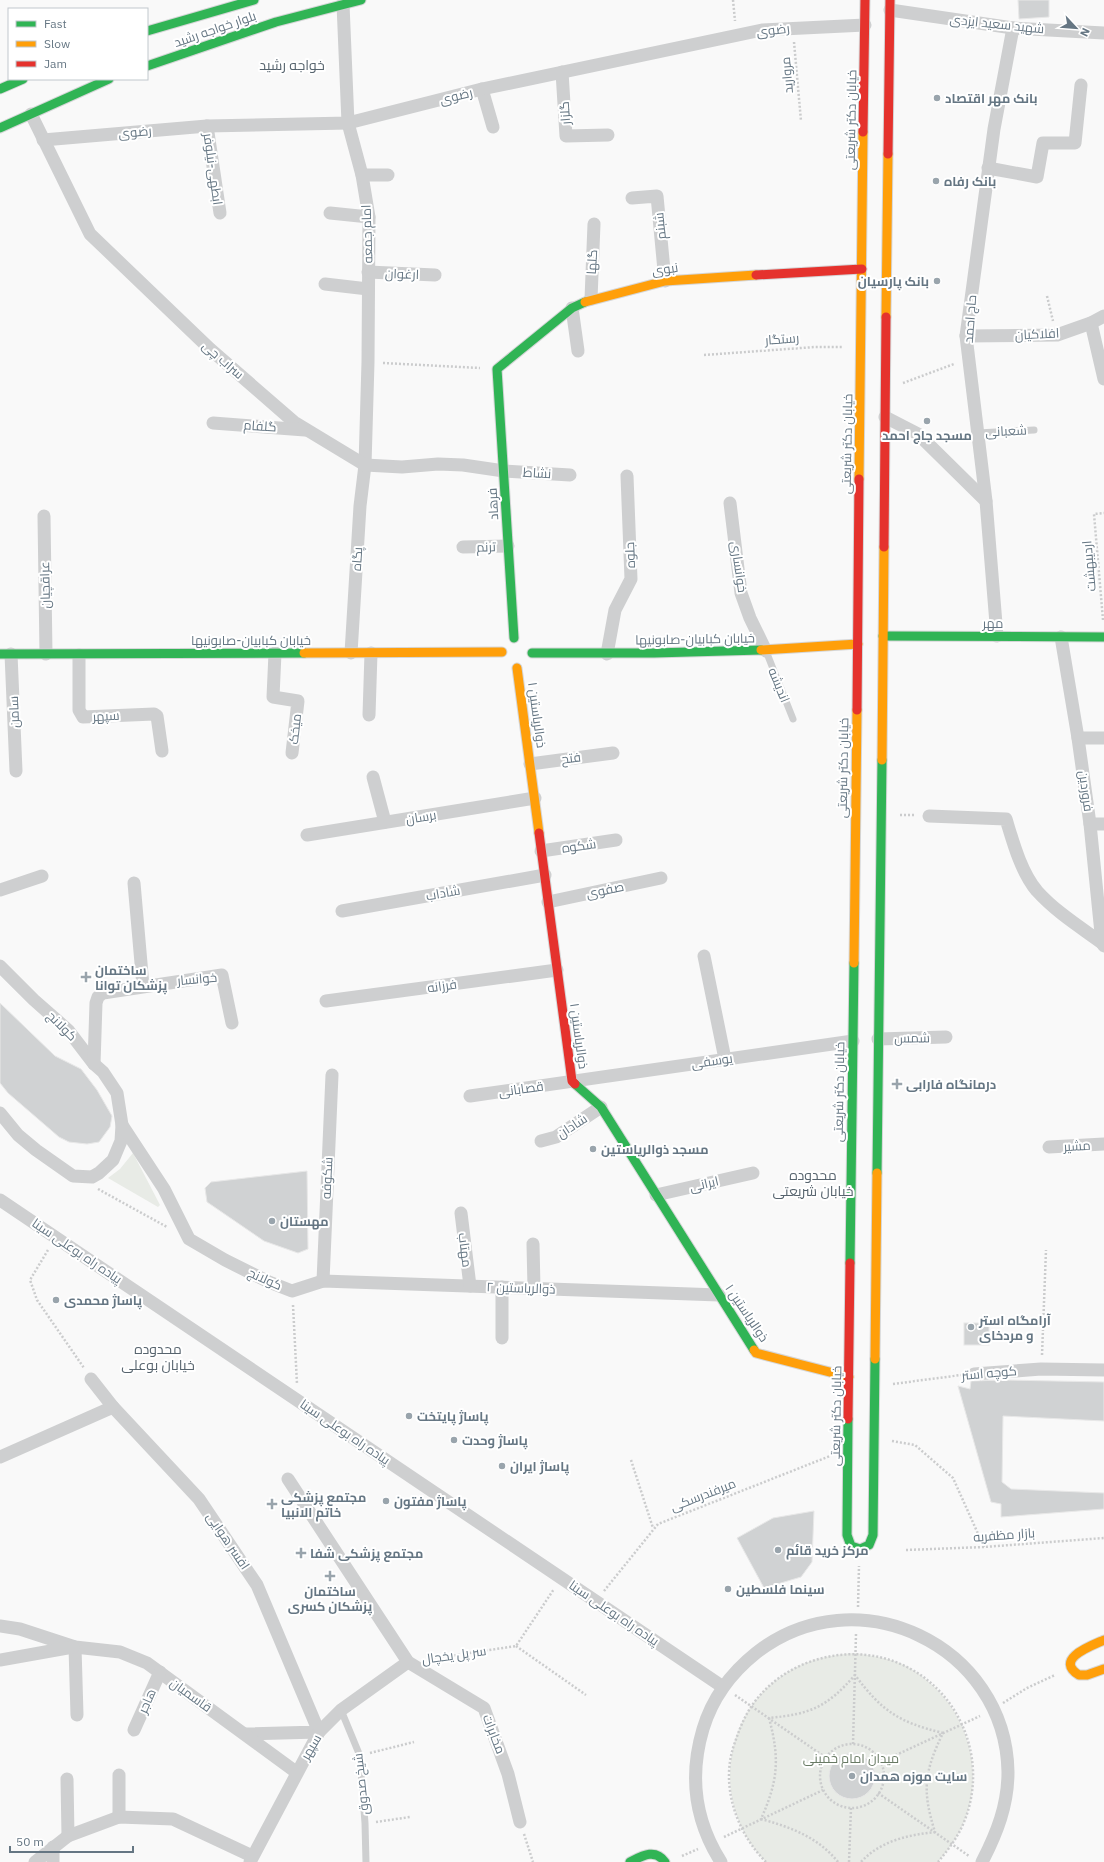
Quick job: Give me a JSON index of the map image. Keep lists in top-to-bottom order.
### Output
{
  "streets": {
    "main road": [
      "بلوار خواجه رشید",
      "خیابان دکتر شریعتی",
      "نبوی",
      "فرهاد",
      "مهر",
      "خیابان کبابیان-صابونیها",
      "ذوالریاستین ۱"
    ],
    "street": [
      "شهید سعید ایزدی",
      "رضوی",
      "گلزار",
      "ابطهی-نیلوفر",
      "شبنم",
      "امام جمعه",
      "گلها",
      "ارغوان",
      "حاج احمد",
      "افلاکیان",
      "سراب چی",
      "گلفام",
      "نشاط",
      "ترنم",
      "جلوه",
      "پگاه",
      "خوانساری",
      "عراقچیان",
      "سامن",
      "سپهر",
      "میخک",
      "فتح",
      "فروردین",
      "برسان",
      "شکوه",
      "صفوی",
      "شاداب",
      "خوانسار",
      "فرزانه",
      "کولانج",
      "شمس",
      "یوسفی",
      "قصابانی",
      "شادان",
      "مشیر",
      "شکوفه",
      "ایرانی",
      "مهتاب",
      "پیاده راه بوعلی سینا",
      "ذوالریاستین ۲",
      "کوچه استر",
      "افسر هوایی",
      "سر پل یخچال",
      "قاسمیان",
      "هاجر",
      "مخابرات"
    ],
    "lane": ["شعبانی", "اندیشه", "شیخ صدوق"],
    "path": [
      "مروارید",
      "رستگار",
      "اردیبهشت",
      "میرفندرسکی",
      "بازار مظفریه"
    ]
  },
  "crossings": [
    ["شهید سعید ایزدی", "حاج احمد"],
    ["بلوار خواجه رشید", "امام جمعه"],
    ["رضوی", "مروارید"],
    ["رضوی", "گلزار"],
    ["رضوی", "خیابان دکتر شریعتی"],
    ["رضوی", "ابطهی-نیلوفر"],
    ["رضوی", "امام جمعه"],
    ["رضوی", "سراب چی"],
    ["خیابان دکتر شریعتی", "نبوی"],
    ["خیابان دکتر شریعتی", "رستگار"],
    ["خیابان دکتر شریعتی", "خیابان کبابیان-صابونیها"],
    ["خیابان دکتر شریعتی", "ذوالریاستین ۱"],
    ["خیابان دکتر شریعتی", "یوسفی"],
    ["خیابان دکتر شریعتی", "میرفندرسکی"],
    ["شبنم", "نبوی"],
    ["امام جمعه", "ارغوان"],
    ["امام جمعه", "سراب چی"],
    ["امام جمعه", "پگاه"],
    ["گلها", "نبوی"],
    ["نبوی", "فرهاد"],
    ["حاج احمد", "افلاکیان"],
    ["حاج احمد", "شعبانی"],
    ["حاج احمد", "مهر"],
    ["سراب چی", "گلفام"],
    ["سراب چی", "نشاط"],
    ["سراب چی", "فرهاد"],
    ["سراب چی", "پگاه"],
    ["نشاط", "فرهاد"],
    ["فرهاد", "ترنم"],
    ["فرهاد", "ذوالریاستین ۱"],
    ["جلوه", "خیابان کبابیان-صابونیها"],
    ["پگاه", "خیابان کبابیان-صابونیها"],
    ["خوانساری", "خیابان کبابیان-صابونیها"],
    ["خوانساری", "اندیشه"],
    ["عراقچیان", "خیابان کبابیان-صابونیها"],
    ["مهر", "فروردین"],
    ["خیابان کبابیان-صابونیها", "اندیشه"],
    ["خیابان کبابیان-صابونیها", "سامن"],
    ["خیابان کبابیان-صابونیها", "ذوالریاستین ۱"],
    ["خیابان کبابیان-صابونیها", "سپهر"],
    ["خیابان کبابیان-صابونیها", "میخک"],
    ["ذوالریاستین ۱", "فتح"],
    ["ذوالریاستین ۱", "برسان"],
    ["ذوالریاستین ۱", "شکوه"],
    ["ذوالریاستین ۱", "صفوی"],
    ["ذوالریاستین ۱", "شاداب"],
    ["ذوالریاستین ۱", "فرزانه"],
    ["ذوالریاستین ۱", "یوسفی"],
    ["ذوالریاستین ۱", "قصابانی"],
    ["ذوالریاستین ۱", "شادان"],
    ["ذوالریاستین ۱", "ایرانی"],
    ["ذوالریاستین ۱", "ذوالریاستین ۲"],
    ["سپهر", "افسر هوایی"],
    ["سپهر", "سر پل یخچال"],
    ["سپهر", "قاسمیان"],
    ["سپهر", "مخابرات"],
    ["سپهر", "شیخ صدوق"],
    ["خوانسار", "کولانج"],
    ["کولانج", "شکوفه"],
    ["کولانج", "ذوالریاستین ۲"],
    ["یوسفی", "قصابانی"],
    ["شکوفه", "ذوالریاستین ۲"],
    ["مهتاب", "ذوالریاستین ۲"],
    ["پیاده راه بوعلی سینا", "میرفندرسکی"],
    ["سر پل یخچال", "مخابرات"],
    ["قاسمیان", "هاجر"]
  ],
  "districts": ["خواجه رشید", "محدوده خیابان شریعتی", "محدوده خیابان بوعلی"],
  "parks": ["میدان امام خمینی"],
  "places": {
    "other": [
      "بانک مهر اقتصاد",
      "بانک رفاه",
      "بانک پارسیان",
      "مسجد جاج احمد",
      "مسجد ذوالریاستین",
      "مهستان",
      "پاساژ محمدی",
      "آرامگاه استر و مردخای",
      "پاساژ پایتخت",
      "پاساژ وحدت",
      "پاساژ ایران",
      "پاساژ مفتون",
      "مرکز خرید قائم",
      "سینما فلسطین",
      "سایت موزه همدان"
    ],
    "health": [
      "ساختمان پزشکان توانا",
      "درمانگاه فارابی",
      "مجتمع پزشکی خاتم الانبیا",
      "مجتمع پزشکی شفا",
      "ساختمان پزشکان کسری"
    ]
  },
  "legend": ["Fast", "Slow", "Jam"],
  "scale_bar": "50 m",
  "north": "bottom right"
}
